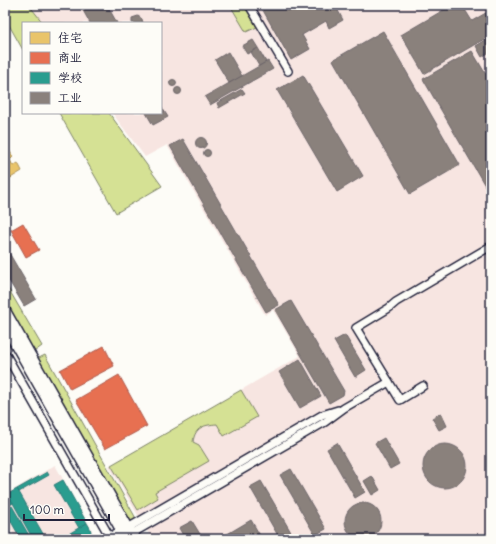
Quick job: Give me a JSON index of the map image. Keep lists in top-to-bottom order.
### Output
{
  "legend": [
    "住宅",
    "商业",
    "学校",
    "工业"
  ],
  "scale_bar": "100 m"
}
